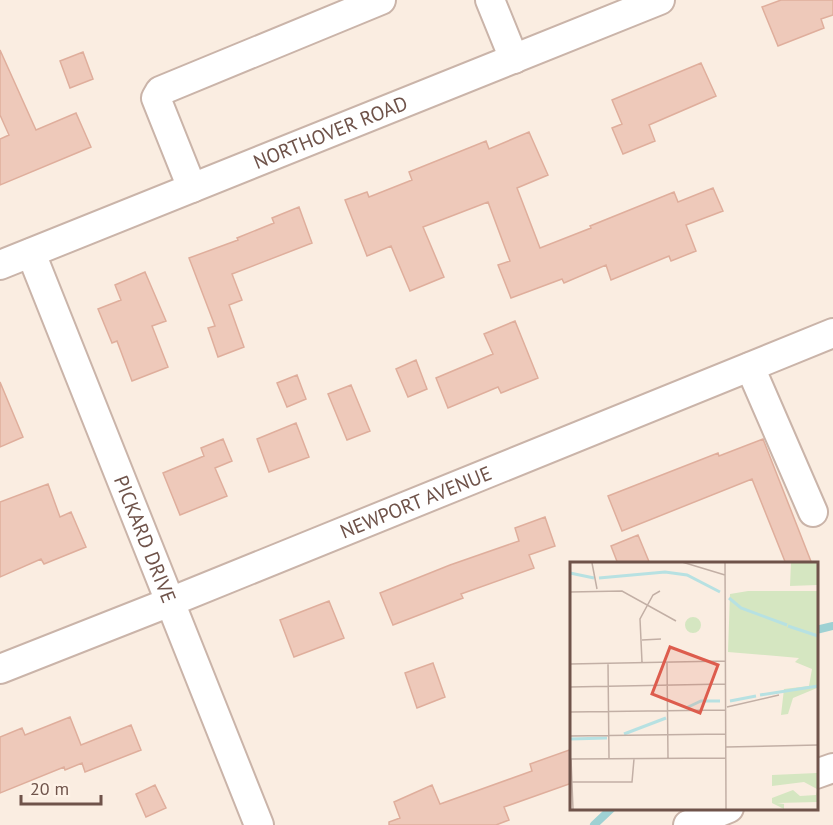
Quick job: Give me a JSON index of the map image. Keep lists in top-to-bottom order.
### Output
{
  "streets": {
    "street": ["NORTHOVER ROAD", "NEWPORT AVENUE", "PICKARD DRIVE"]
  },
  "crossings": [
    ["NORTHOVER ROAD", "PICKARD DRIVE"],
    ["NEWPORT AVENUE", "PICKARD DRIVE"]
  ],
  "scale_bar": "20 m"
}
